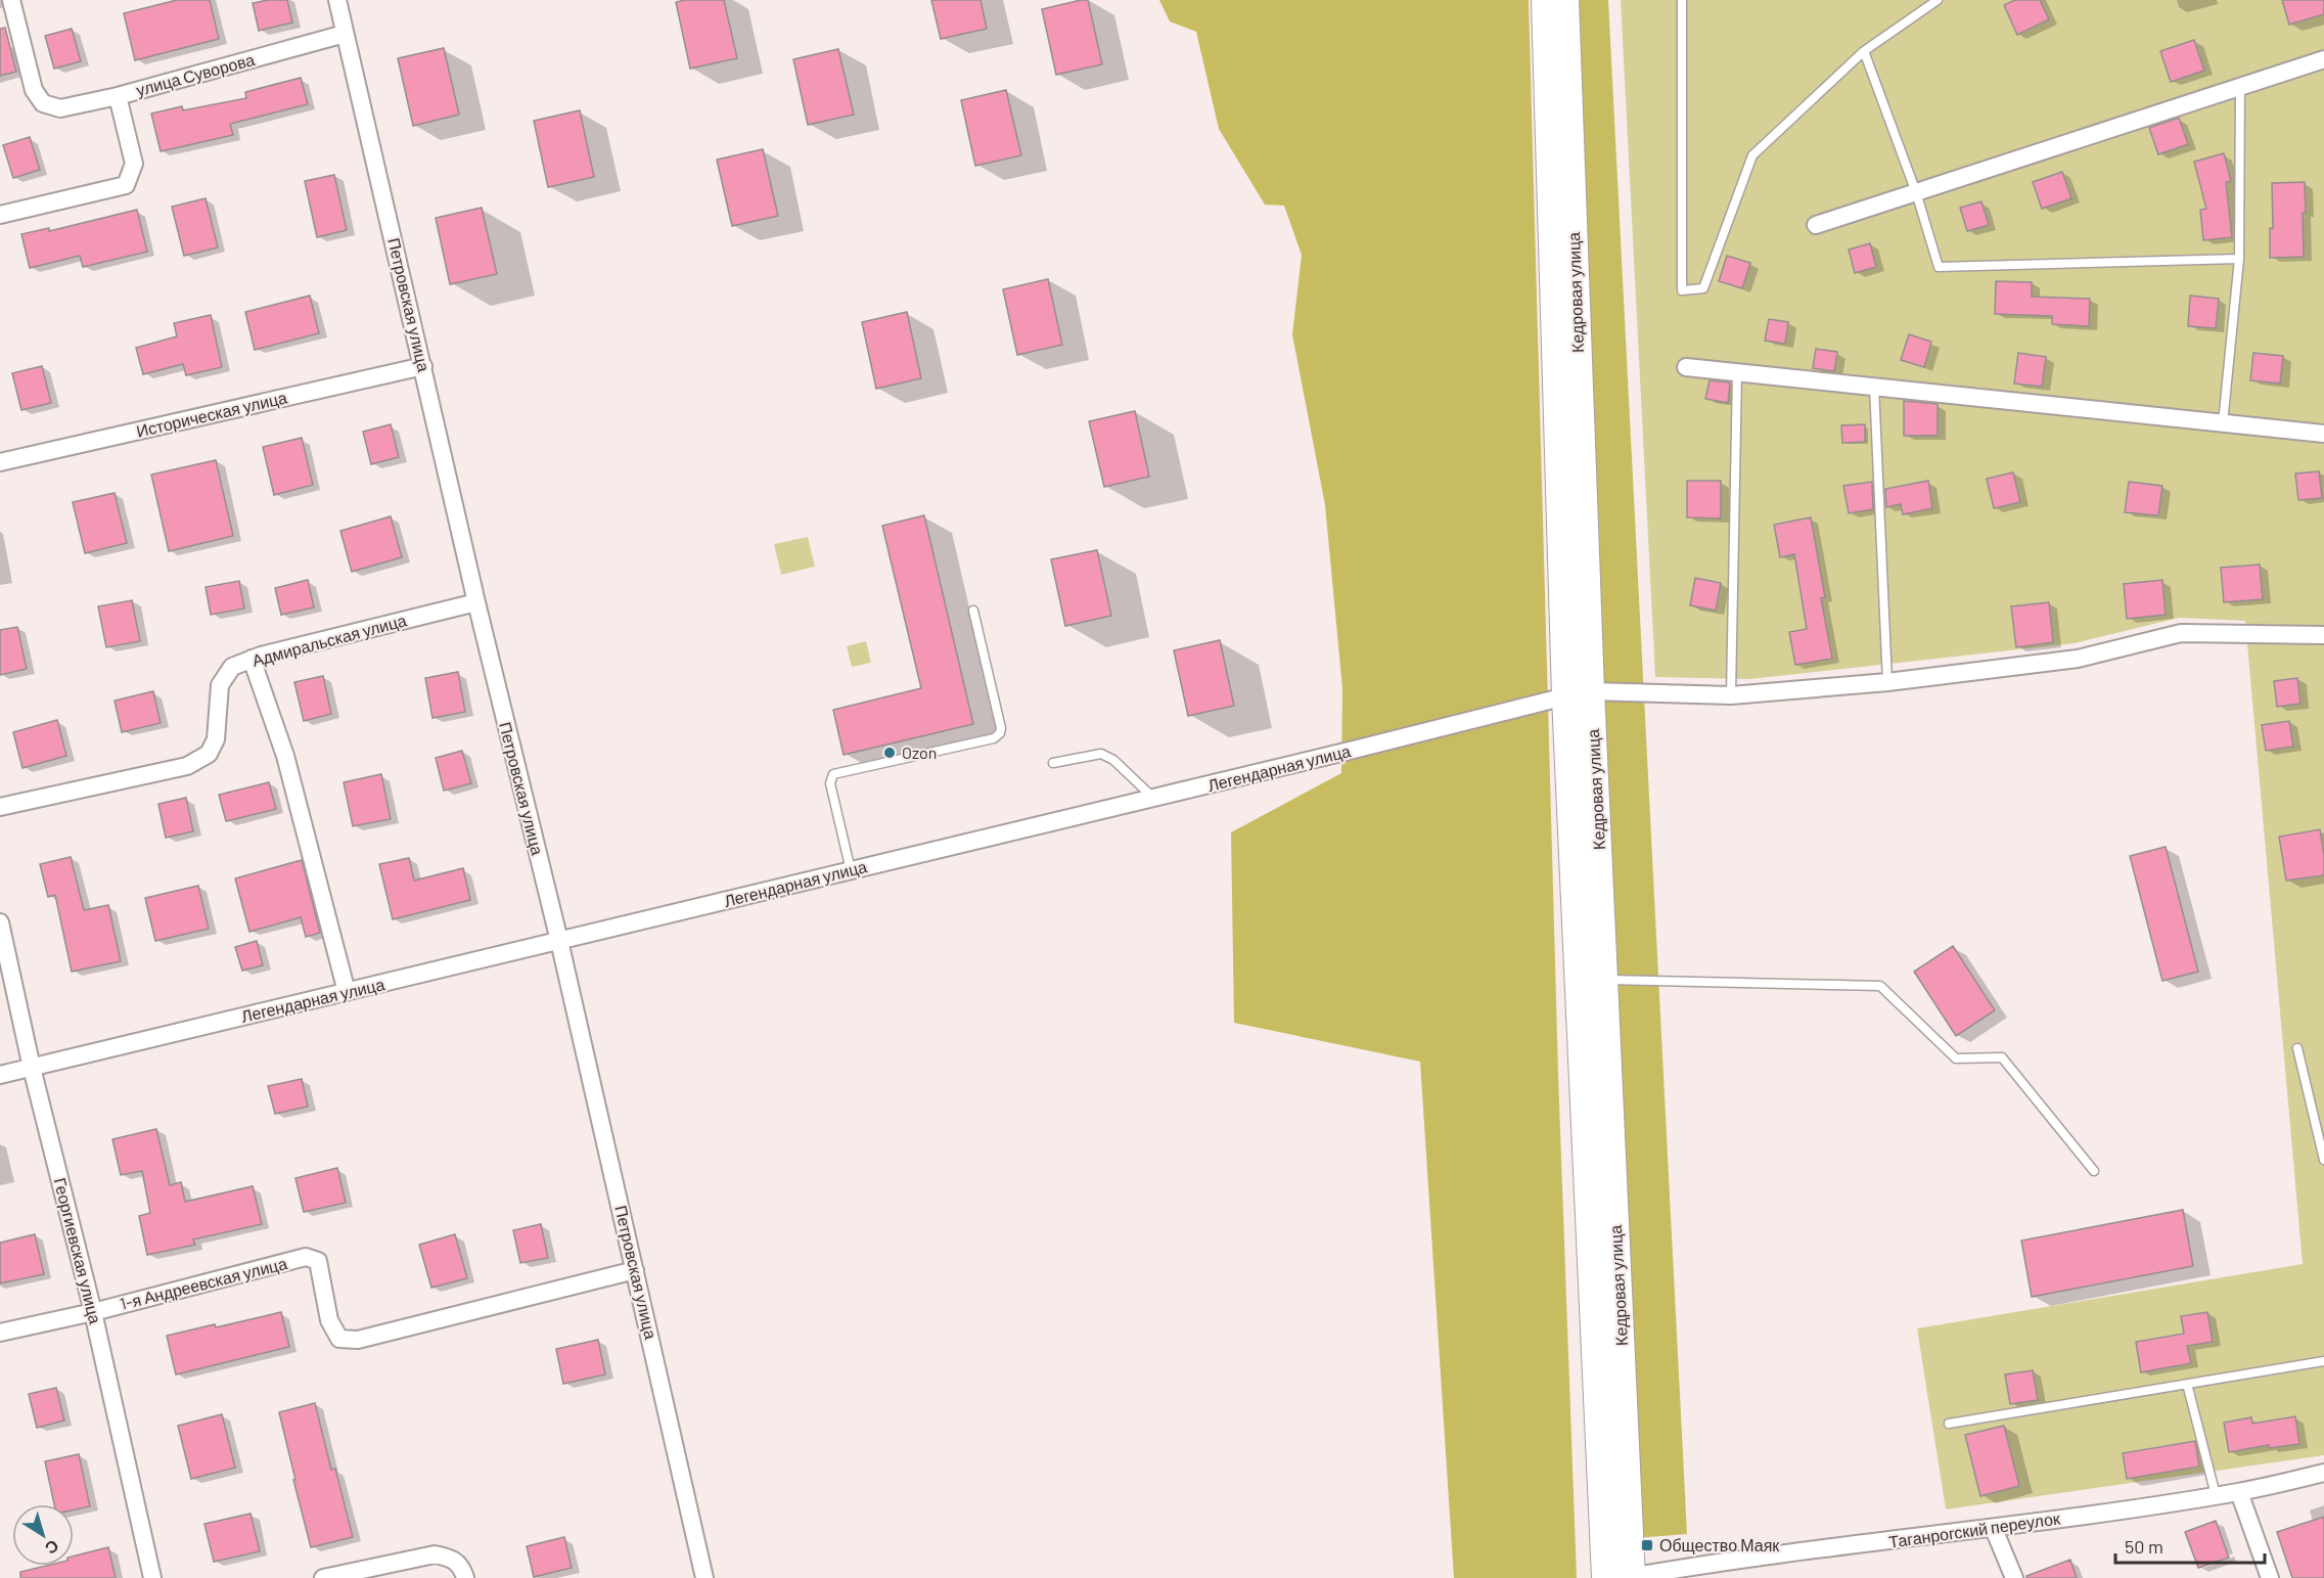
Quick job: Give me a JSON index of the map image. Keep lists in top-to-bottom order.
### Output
{
  "streets": {
    "main road": ["Кедровая улица"],
    "street": [
      "улица Суворова",
      "Петровская улица",
      "Историческая улица",
      "Адмиральская улица",
      "Легендарная улица",
      "Георгиевская улица",
      "1-я Андреевская улица",
      "Таганрогский переулок"
    ]
  },
  "crossings": [
    ["улица Суворова", "Петровская улица"],
    ["Кедровая улица", "Легендарная улица"],
    ["Кедровая улица", "Таганрогский переулок"],
    ["Петровская улица", "Историческая улица"],
    ["Петровская улица", "Адмиральская улица"],
    ["Петровская улица", "Легендарная улица"],
    ["Петровская улица", "1-я Андреевская улица"],
    ["Легендарная улица", "Георгиевская улица"],
    ["Георгиевская улица", "1-я Андреевская улица"]
  ],
  "places": {
    "other": ["Ozon"],
    "transit": ["Общество Маяк"]
  },
  "scale_bar": "50 m",
  "north": "bottom right"
}
